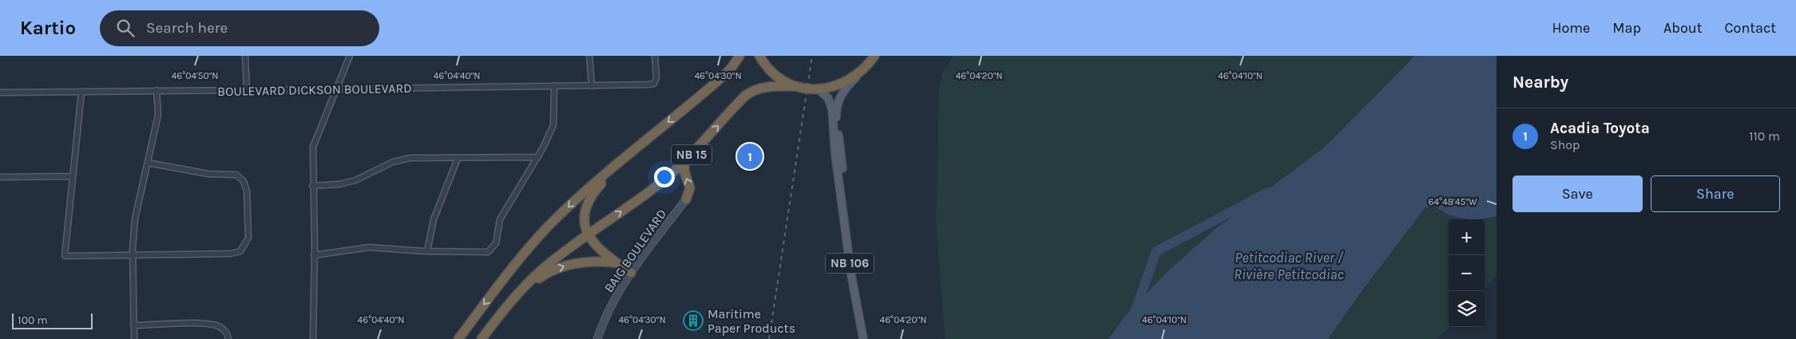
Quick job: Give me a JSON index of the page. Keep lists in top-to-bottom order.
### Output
{
  "streets": {
    "highway": ["NB 15"],
    "main road": ["NB 106"],
    "street": ["BOULEVARD DICKSON BOULEVARD", "BAIG BOULEVARD"]
  },
  "water": ["Petitcodiac River / Rivière Petitcodiac"],
  "places": {
    "building": ["Maritime Paper Products"]
  },
  "scale_bar": "100 m",
  "page": {
    "header": "Kartio",
    "search": "Search here",
    "nav": [
      "Home",
      "Map",
      "About",
      "Contact"
    ],
    "heading": "Nearby",
    "list": [
      {
        "mark": "1",
        "name": "Acadia Toyota",
        "note": "Shop",
        "value": "110 m"
      }
    ],
    "pins": "1",
    "buttons": ["Save", "Share"],
    "map_buttons": ["+", "−"],
    "scale": "100 m"
  },
  "coordinates": [
    "46°04'50\"N",
    "46°04'40\"N",
    "46°04'30\"N",
    "46°04'20\"N",
    "46°04'10\"N",
    "64°48'45\"W"
  ]
}
